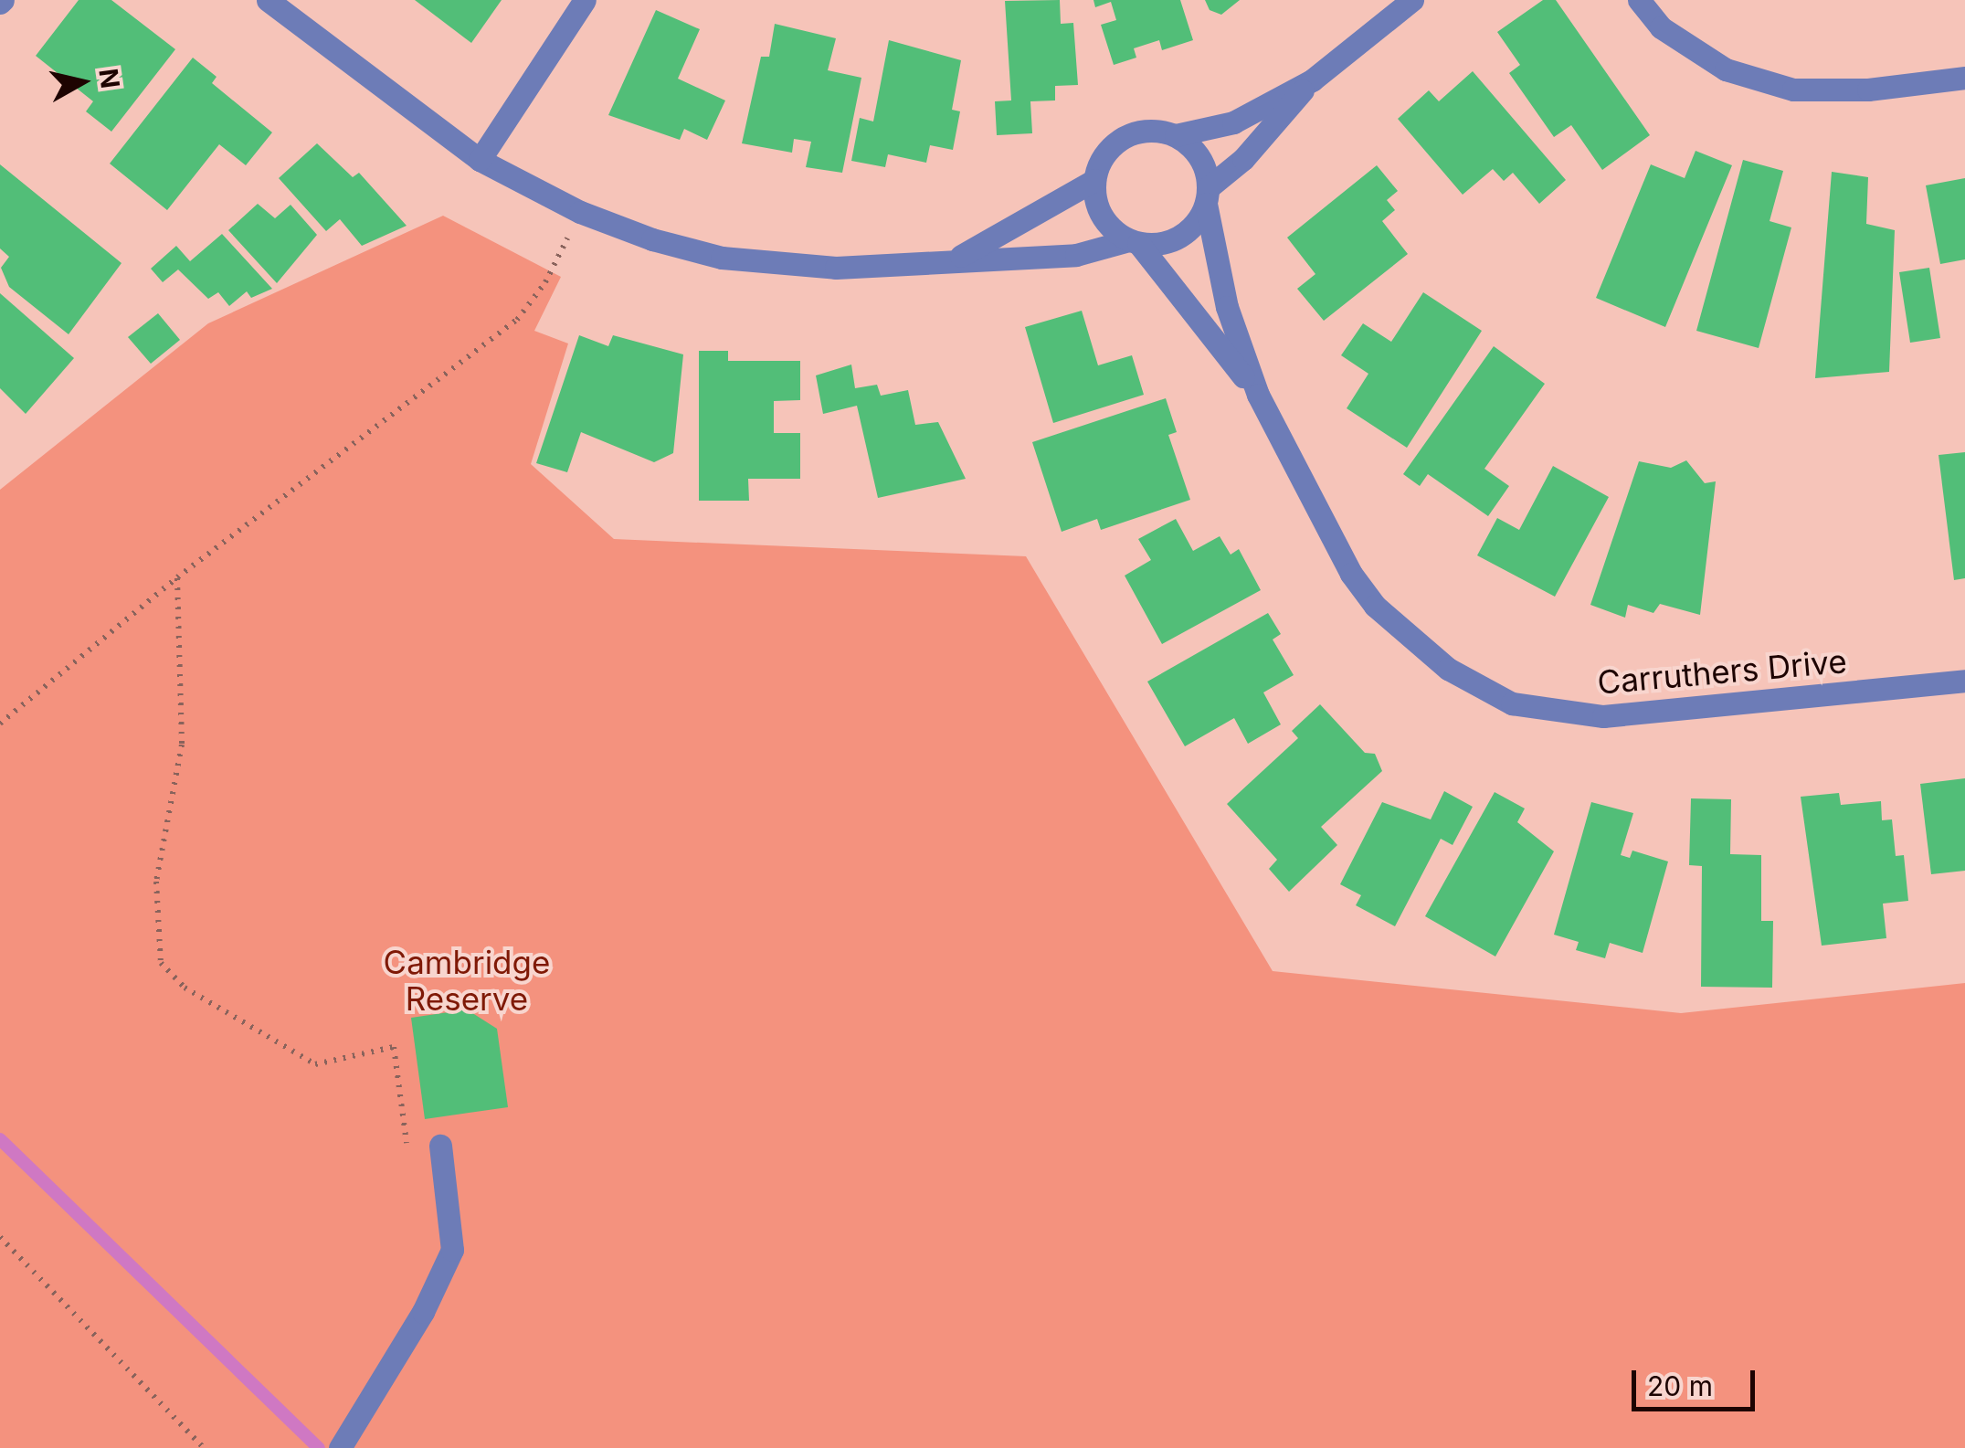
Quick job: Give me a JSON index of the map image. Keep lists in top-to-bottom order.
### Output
{
  "streets": {
    "street": ["Carruthers Drive"]
  },
  "parks": ["Cambridge Reserve"],
  "scale_bar": "20 m",
  "north": "right"
}
